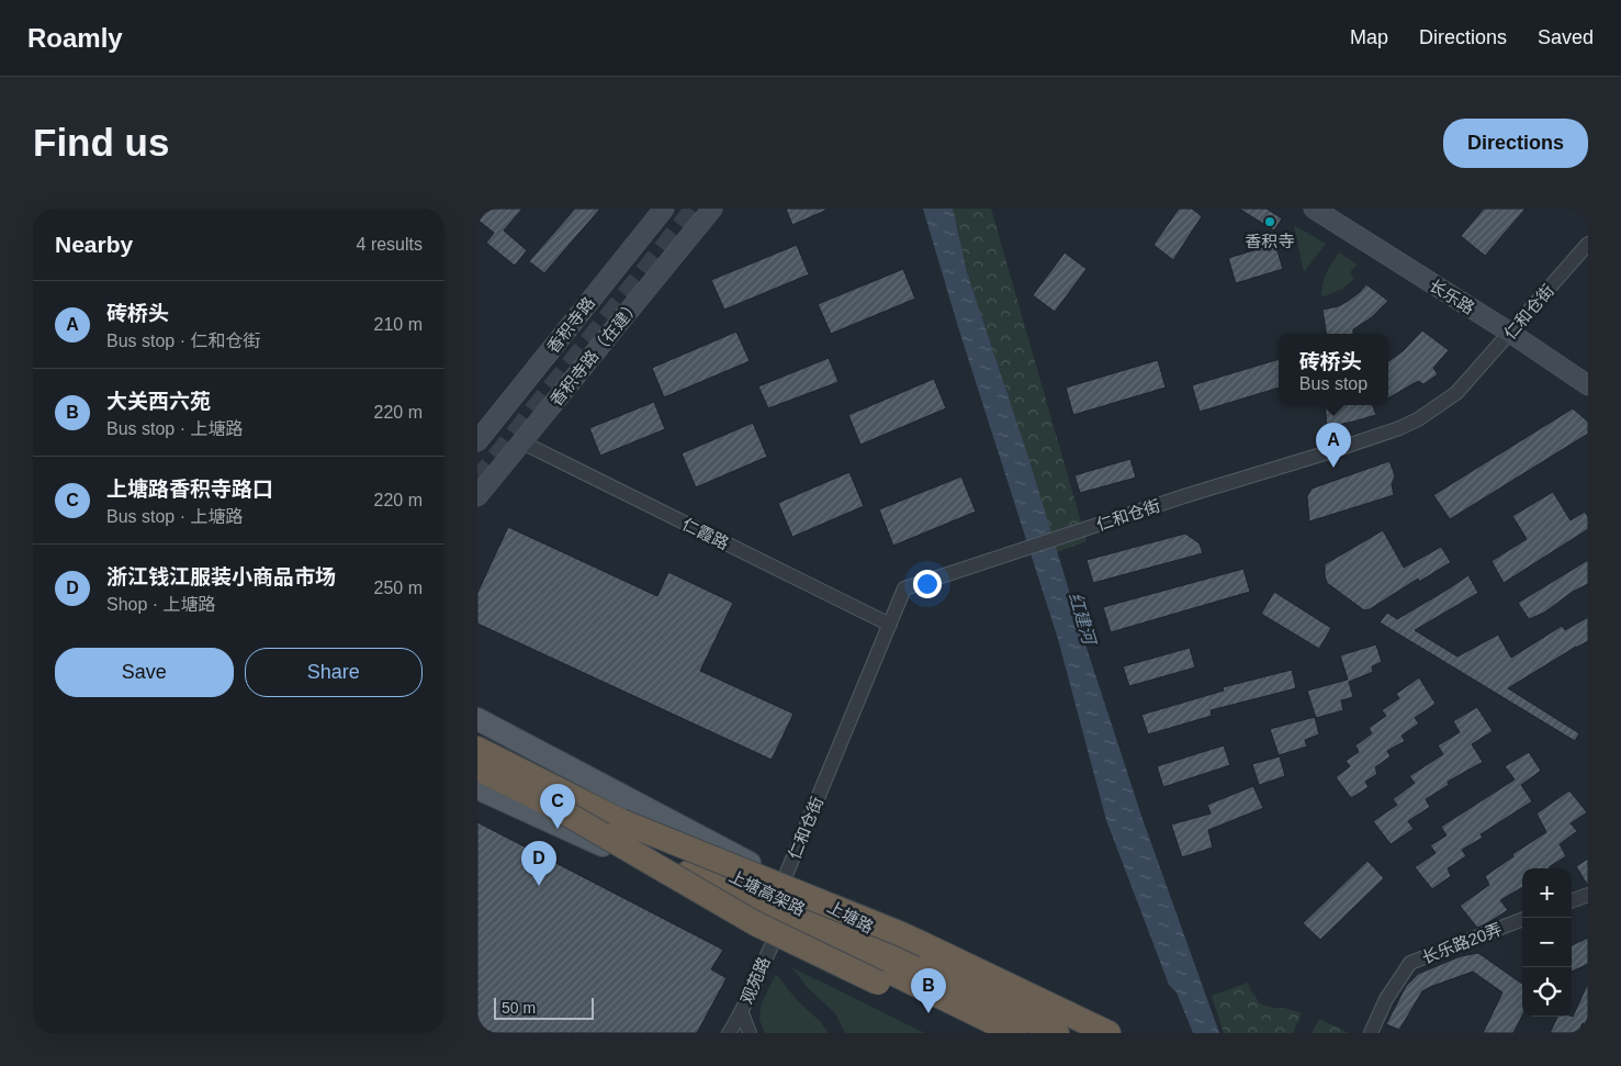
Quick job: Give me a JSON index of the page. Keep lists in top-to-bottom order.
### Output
{
  "streets": {
    "highway": ["上塘高架路"],
    "main road": [
      "长乐路",
      "香积寺路",
      "香积寺路（在建）",
      "上塘路"
    ],
    "street": [
      "仁和仓街",
      "仁霞路",
      "长乐路20弄",
      "观苑路"
    ]
  },
  "crossings": [
    ["长乐路", "仁和仓街"],
    ["仁和仓街", "仁霞路"],
    ["仁和仓街", "上塘路"],
    ["香积寺路（在建）", "仁霞路"]
  ],
  "water": ["红建河"],
  "places": ["香积寺"],
  "scale_bar": "50 m",
  "page": {
    "header": "Roamly",
    "nav": ["Map", "Directions", "Saved"],
    "buttons": [
      "Directions",
      ["Save", "Share"]
    ],
    "title": "Find us",
    "heading": ["Nearby", "4 results"],
    "list": [
      {
        "mark": "A",
        "name": "砖桥头",
        "note": "Bus stop · 仁和仓街",
        "value": "210 m"
      },
      {
        "mark": "B",
        "name": "大关西六苑",
        "note": "Bus stop · 上塘路",
        "value": "220 m"
      },
      {
        "mark": "C",
        "name": "上塘路香积寺路口",
        "note": "Bus stop · 上塘路",
        "value": "220 m"
      },
      {
        "mark": "D",
        "name": "浙江钱江服装小商品市场",
        "note": "Shop · 上塘路",
        "value": "250 m"
      }
    ],
    "popup": ["砖桥头", "Bus stop"],
    "pins": [
      "A",
      "C",
      "D",
      "B"
    ],
    "map_buttons": ["+", "−"],
    "scale": "50 m"
  }
}
